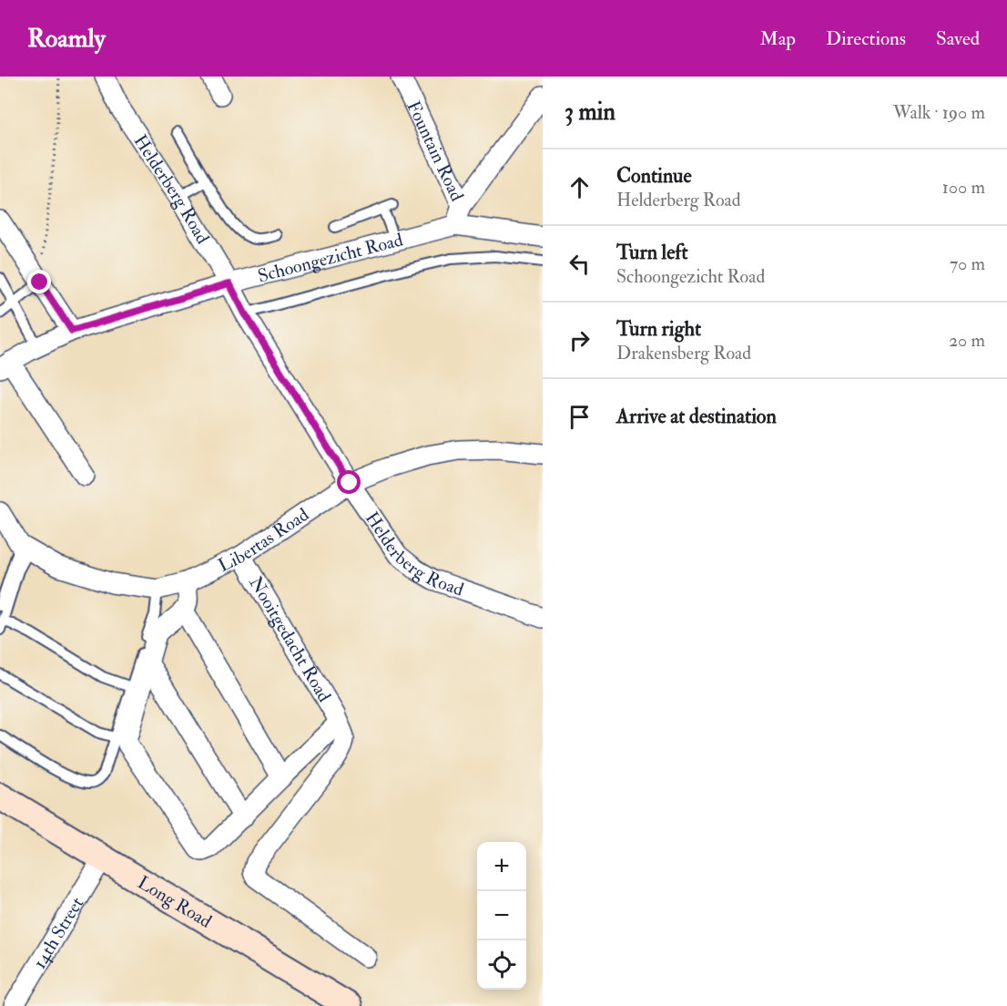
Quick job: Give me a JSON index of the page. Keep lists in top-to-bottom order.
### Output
{
  "streets": {
    "main road": ["Long Road"],
    "street": [
      "Fountain Road",
      "Helderberg Road",
      "Schoongezicht Road",
      "Libertas Road",
      "Nooitgedacht Road",
      "14th Street"
    ]
  },
  "crossings": [
    ["Fountain Road", "Schoongezicht Road"],
    ["Helderberg Road", "Schoongezicht Road"],
    ["Helderberg Road", "Libertas Road"],
    ["Libertas Road", "Nooitgedacht Road"],
    ["Long Road", "14th Street"]
  ],
  "page": {
    "header": "Roamly",
    "nav": ["Map", "Directions", "Saved"],
    "heading": ["3 min", "Walk · 190 m"],
    "list": [
      ["Continue", "Helderberg Road", "100 m"],
      ["Turn left", "Schoongezicht Road", "70 m"],
      ["Turn right", "Drakensberg Road", "20 m"],
      "Arrive at destination"
    ],
    "map_buttons": ["+", "−"]
  }
}
